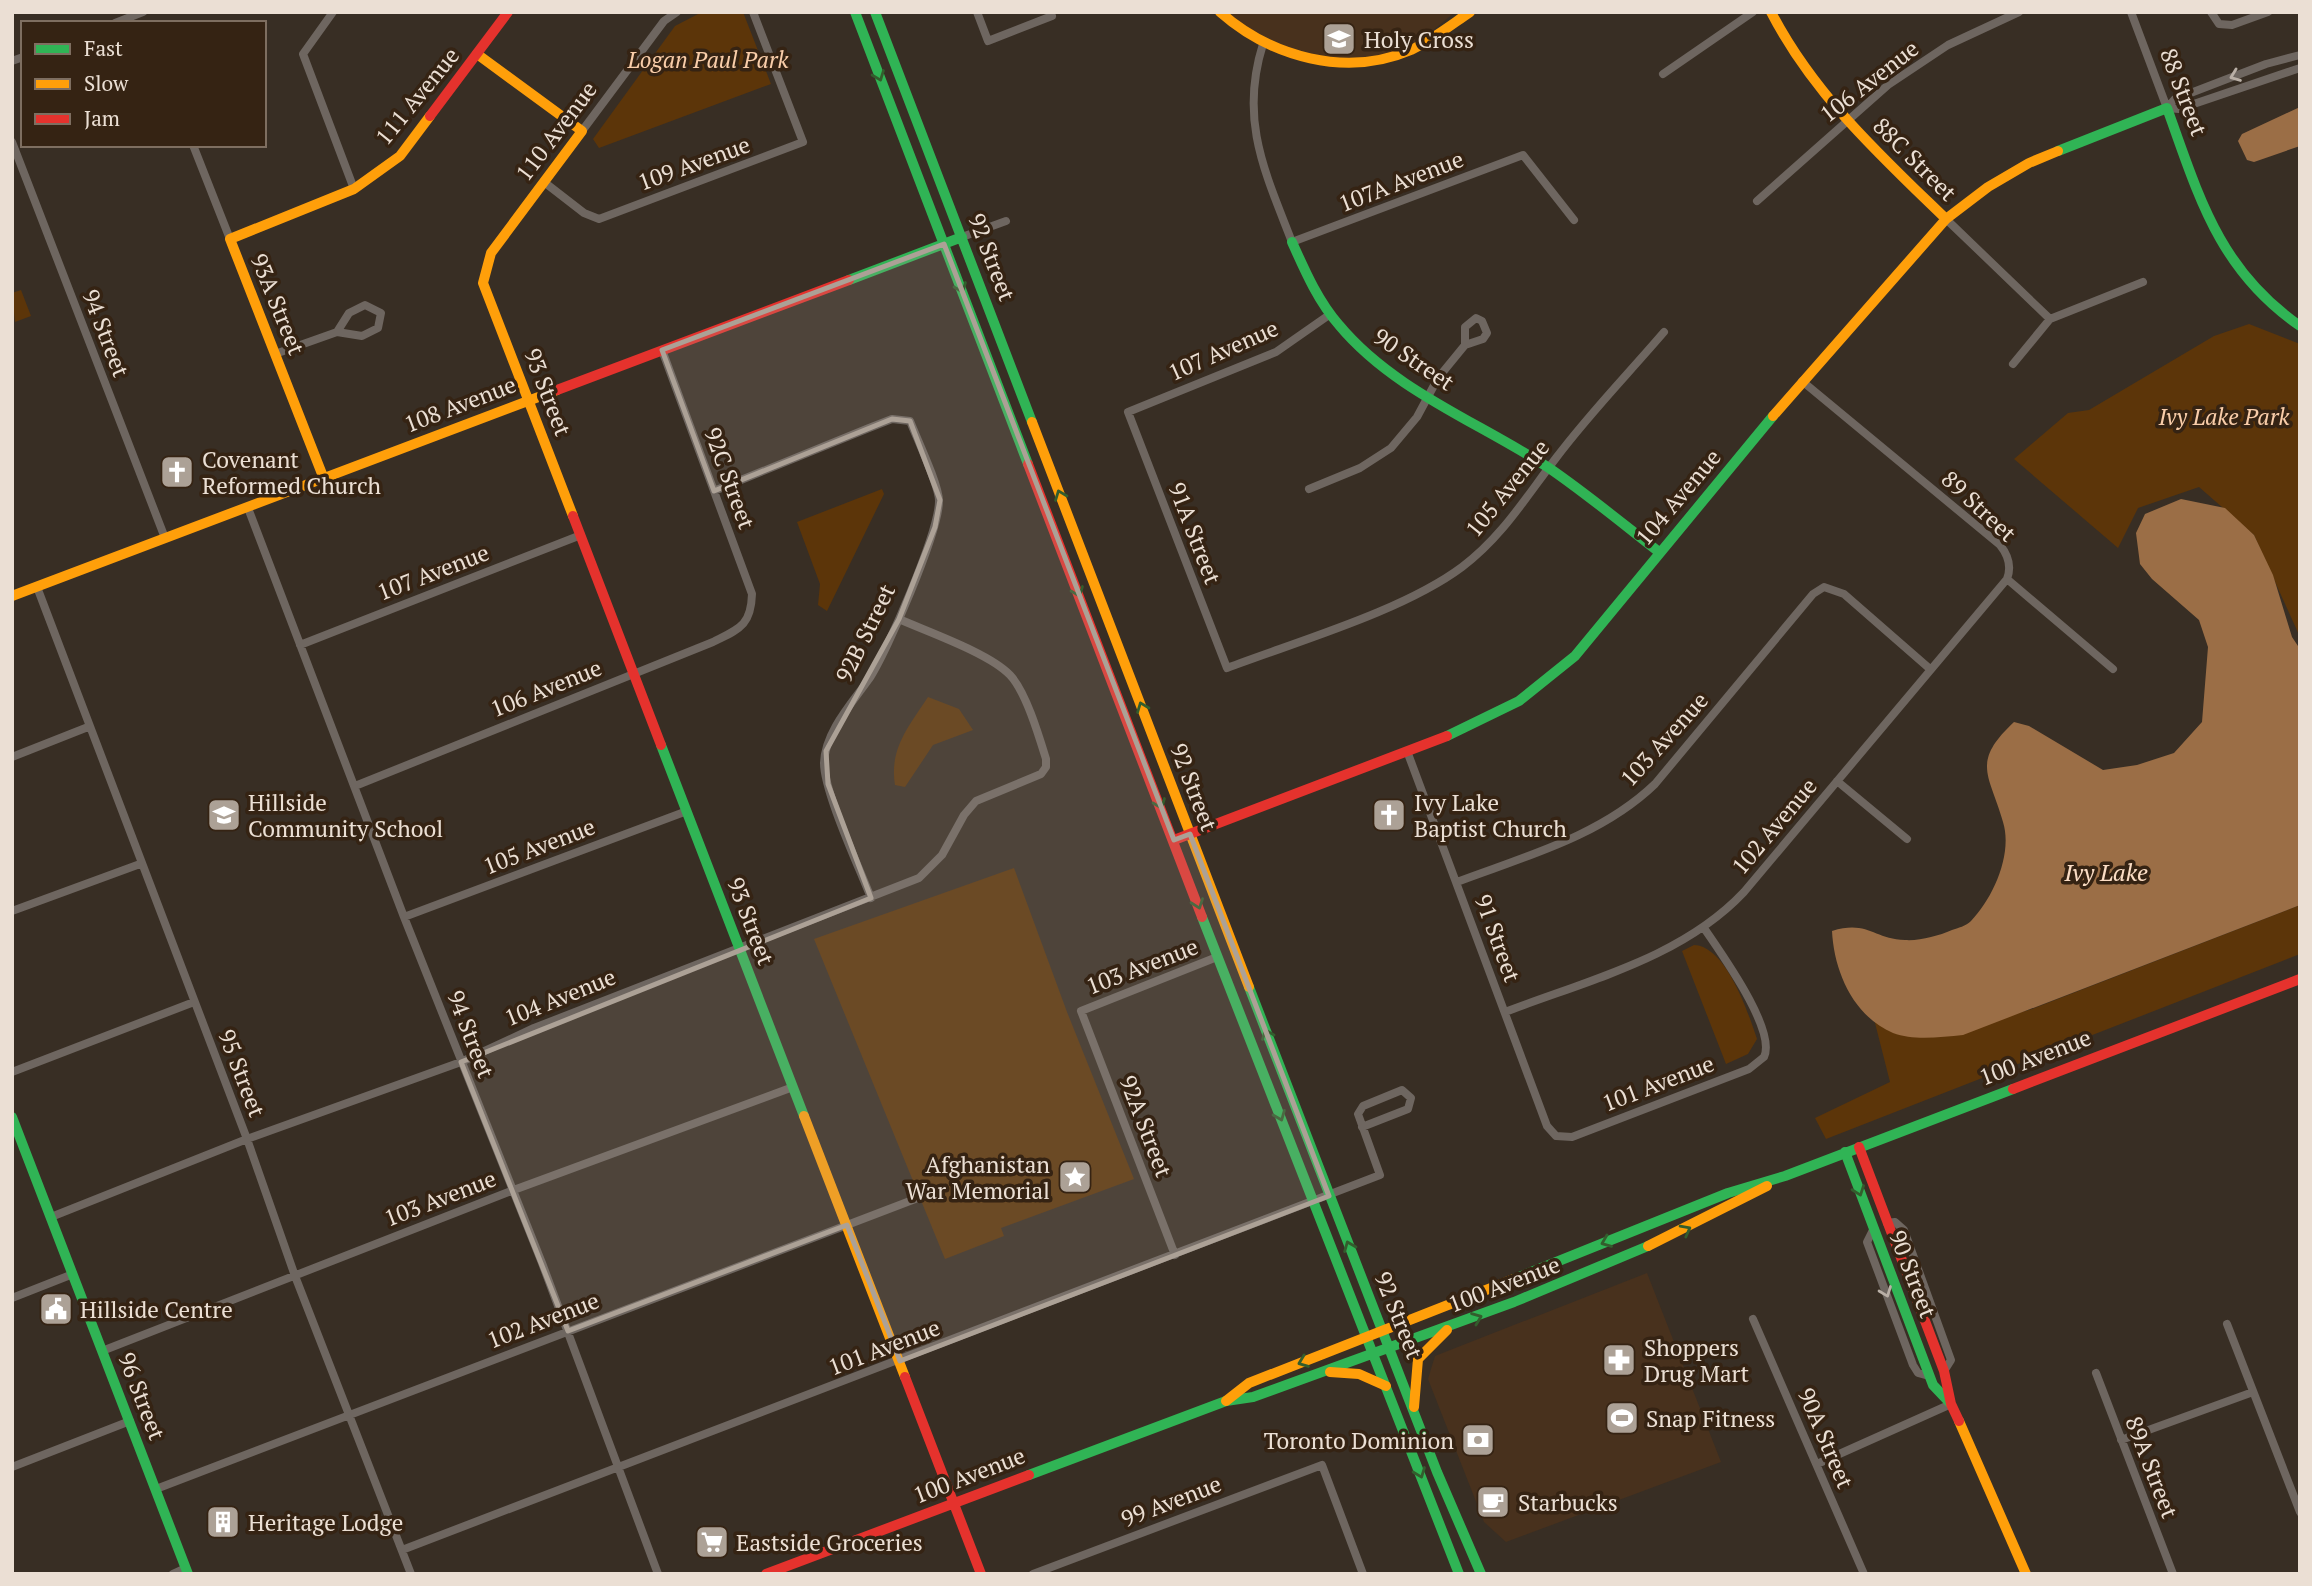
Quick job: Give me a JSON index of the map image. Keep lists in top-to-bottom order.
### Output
{
  "streets": {
    "street": [
      "106 Avenue",
      "88 Street",
      "111 Avenue",
      "110 Avenue",
      "88C Street",
      "109 Avenue",
      "107A Avenue",
      "92 Street",
      "93A Street",
      "94 Street",
      "107 Avenue",
      "90 Street",
      "93 Street",
      "108 Avenue",
      "92C Street",
      "105 Avenue",
      "104 Avenue",
      "89 Street",
      "91A Street",
      "92B Street",
      "103 Avenue",
      "102 Avenue",
      "91 Street",
      "100 Avenue",
      "95 Street",
      "101 Avenue",
      "92A Street",
      "96 Street",
      "90A Street",
      "89A Street",
      "99 Avenue"
    ]
  },
  "crossings": [
    ["106 Avenue", "88C Street"],
    ["106 Avenue", "94 Street"],
    ["106 Avenue", "93 Street"],
    ["106 Avenue", "92C Street"],
    ["88 Street", "104 Avenue"],
    ["111 Avenue", "93A Street"],
    ["110 Avenue", "109 Avenue"],
    ["110 Avenue", "93 Street"],
    ["88C Street", "104 Avenue"],
    ["107A Avenue", "90 Street"],
    ["92 Street", "108 Avenue"],
    ["92 Street", "104 Avenue"],
    ["92 Street", "103 Avenue"],
    ["92 Street", "100 Avenue"],
    ["92 Street", "101 Avenue"],
    ["93A Street", "108 Avenue"],
    ["94 Street", "107 Avenue"],
    ["94 Street", "108 Avenue"],
    ["94 Street", "105 Avenue"],
    ["94 Street", "104 Avenue"],
    ["94 Street", "103 Avenue"],
    ["94 Street", "102 Avenue"],
    ["94 Street", "101 Avenue"],
    ["107 Avenue", "90 Street"],
    ["107 Avenue", "93 Street"],
    ["107 Avenue", "91A Street"],
    ["90 Street", "105 Avenue"],
    ["90 Street", "104 Avenue"],
    ["90 Street", "100 Avenue"],
    ["93 Street", "108 Avenue"],
    ["93 Street", "105 Avenue"],
    ["93 Street", "104 Avenue"],
    ["93 Street", "103 Avenue"],
    ["93 Street", "102 Avenue"],
    ["93 Street", "100 Avenue"],
    ["93 Street", "101 Avenue"],
    ["108 Avenue", "92C Street"],
    ["108 Avenue", "95 Street"],
    ["92C Street", "92B Street"],
    ["105 Avenue", "91A Street"],
    ["104 Avenue", "89 Street"],
    ["104 Avenue", "92B Street"],
    ["104 Avenue", "91 Street"],
    ["104 Avenue", "95 Street"],
    ["104 Avenue", "96 Street"],
    ["89 Street", "102 Avenue"],
    ["103 Avenue", "102 Avenue"],
    ["103 Avenue", "91 Street"],
    ["103 Avenue", "95 Street"],
    ["103 Avenue", "92A Street"],
    ["103 Avenue", "96 Street"],
    ["102 Avenue", "91 Street"],
    ["102 Avenue", "95 Street"],
    ["102 Avenue", "101 Avenue"],
    ["102 Avenue", "96 Street"],
    ["91 Street", "101 Avenue"],
    ["95 Street", "101 Avenue"],
    ["101 Avenue", "92A Street"]
  ],
  "water": ["Ivy Lake"],
  "parks": ["Logan Paul Park", "Ivy Lake Park"],
  "places": {
    "school or university": ["Holy Cross", "Hillside Community School"],
    "church": ["Covenant Reformed Church", "Ivy Lake Baptist Church"],
    "place": ["Afghanistan War Memorial"],
    "public building": ["Hillside Centre"],
    "pharmacy": ["Shoppers Drug Mart"],
    "sports": ["Snap Fitness"],
    "bank": ["Toronto Dominion"],
    "cafe": ["Starbucks"],
    "building": ["Heritage Lodge"],
    "supermarket": ["Eastside Groceries"]
  },
  "legend": ["Fast", "Slow", "Jam"]
}
